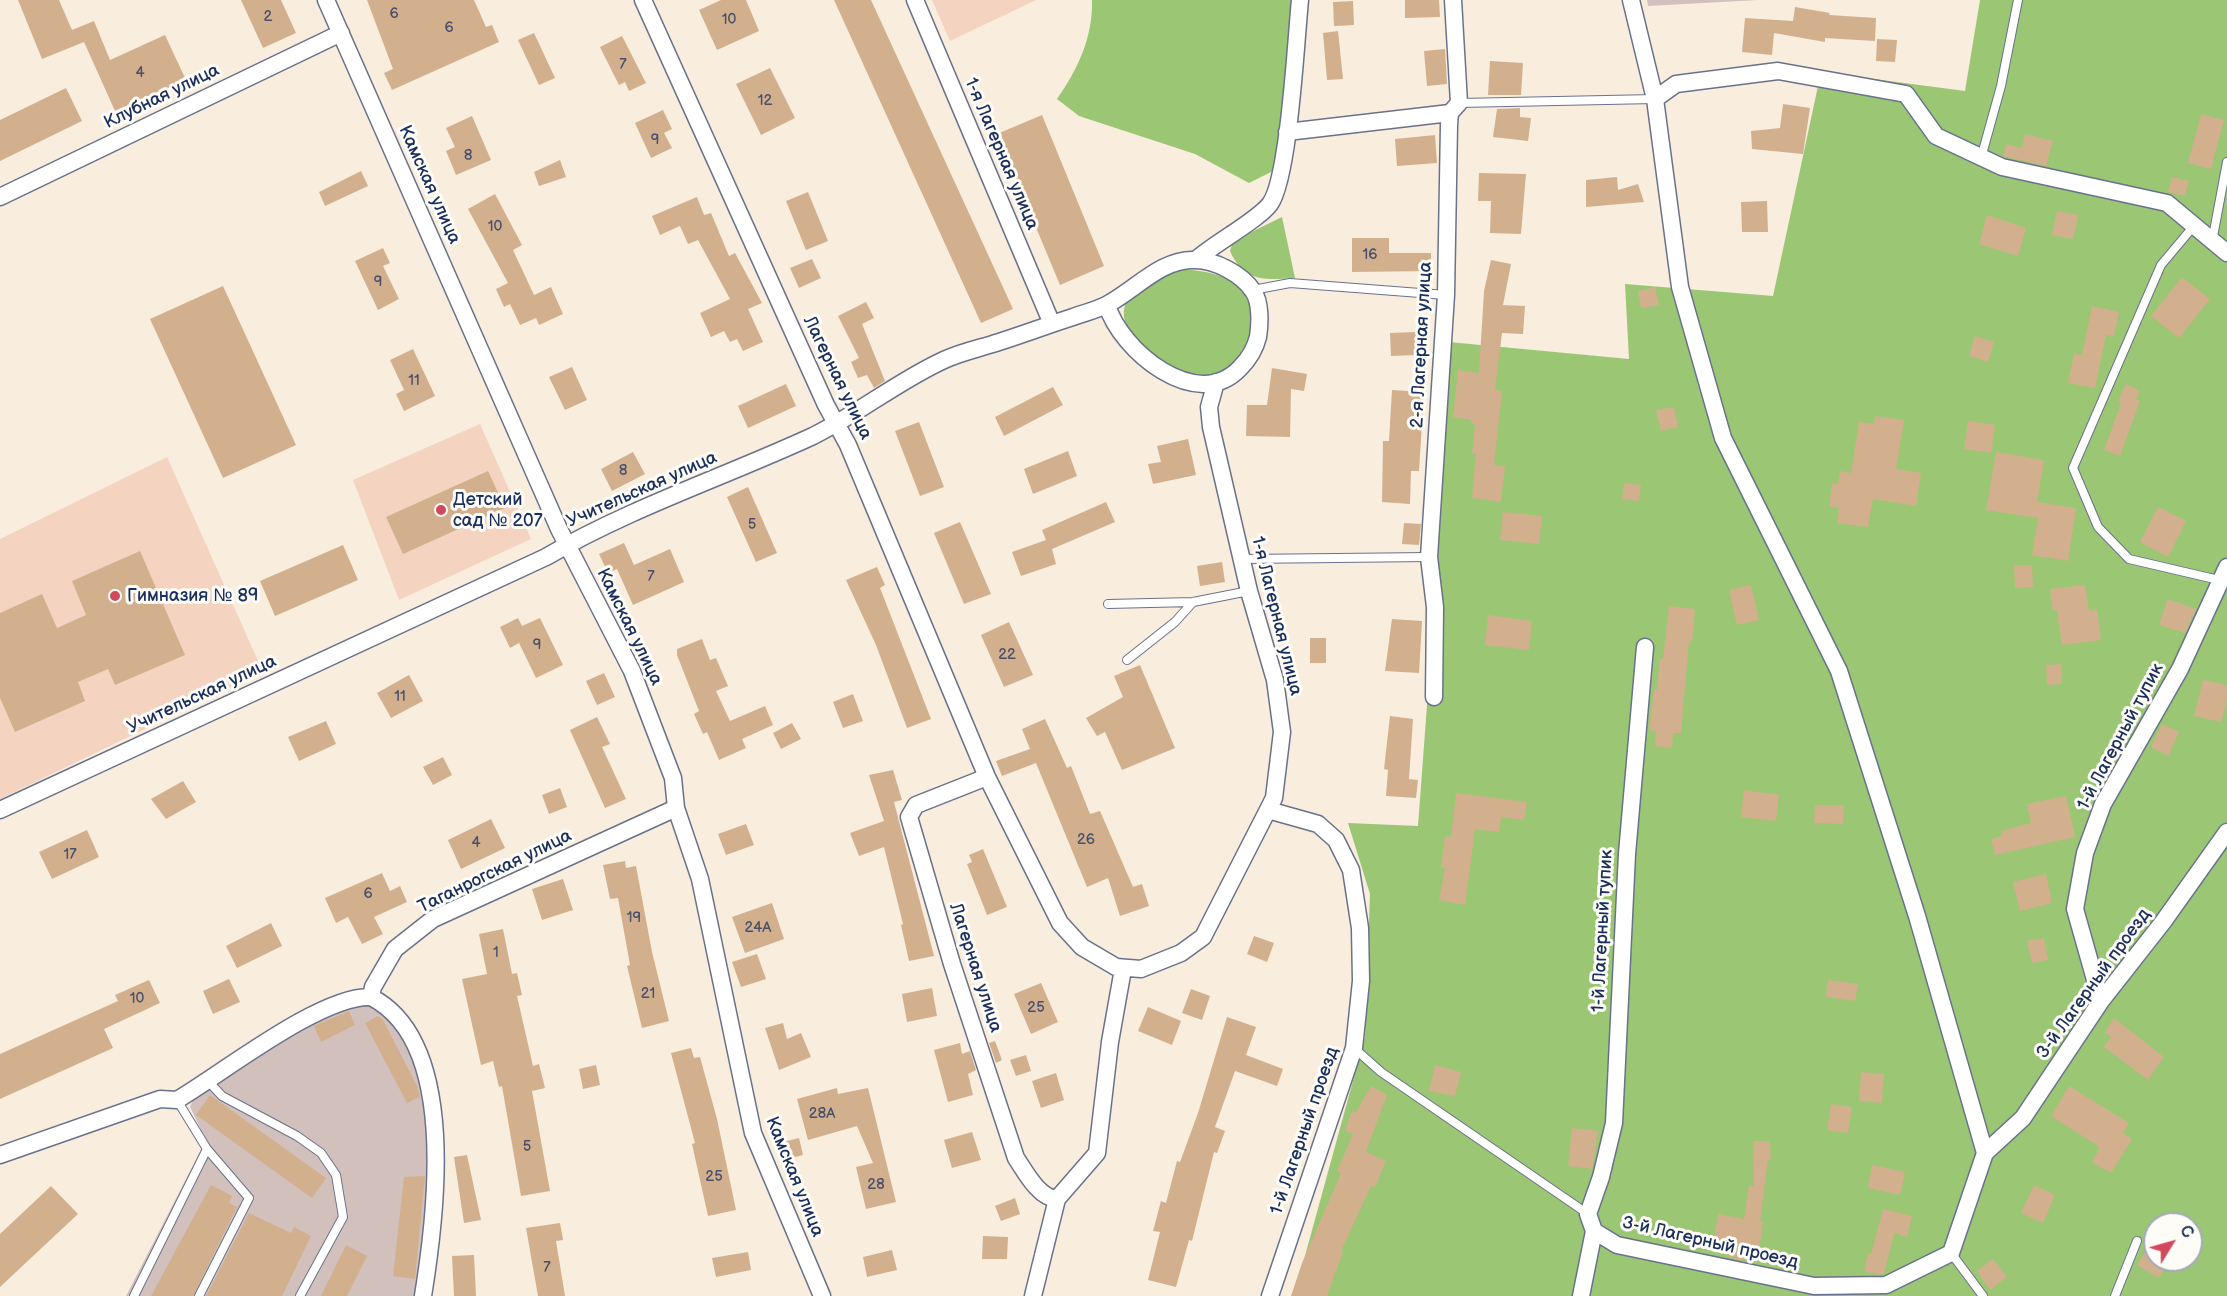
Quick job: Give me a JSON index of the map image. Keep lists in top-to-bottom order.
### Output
{
  "streets": {
    "street": [
      "Клубная улица",
      "1-я Лагерная улица",
      "Камская улица",
      "2-я Лагерная улица",
      "Лагерная улица",
      "Учительская улица",
      "1-й Лагерный тупик",
      "Таганрогская улица",
      "3-й Лагерный проезд",
      "1-й Лагерный проезд"
    ]
  },
  "crossings": [
    ["Клубная улица", "Камская улица"],
    ["1-я Лагерная улица", "Лагерная улица"],
    ["1-я Лагерная улица", "Учительская улица"],
    ["1-я Лагерная улица", "1-й Лагерный проезд"],
    ["Камская улица", "Учительская улица"],
    ["Камская улица", "Таганрогская улица"],
    ["Лагерная улица", "Учительская улица"],
    ["1-й Лагерный тупик", "3-й Лагерный проезд"]
  ],
  "places": ["Детский сад № 207", "Гимназия № 89"],
  "house_numbers": [
    "6",
    "2",
    "10",
    "6",
    "7",
    "4",
    "12",
    "9",
    "8",
    "10",
    "16",
    "9",
    "11",
    "8",
    "5",
    "7",
    "9",
    "22",
    "11",
    "26",
    "4",
    "17",
    "6",
    "19",
    "24А",
    "1",
    "21",
    "10",
    "25",
    "28А",
    "5",
    "25",
    "28",
    "7"
  ],
  "north": "top right"
}
